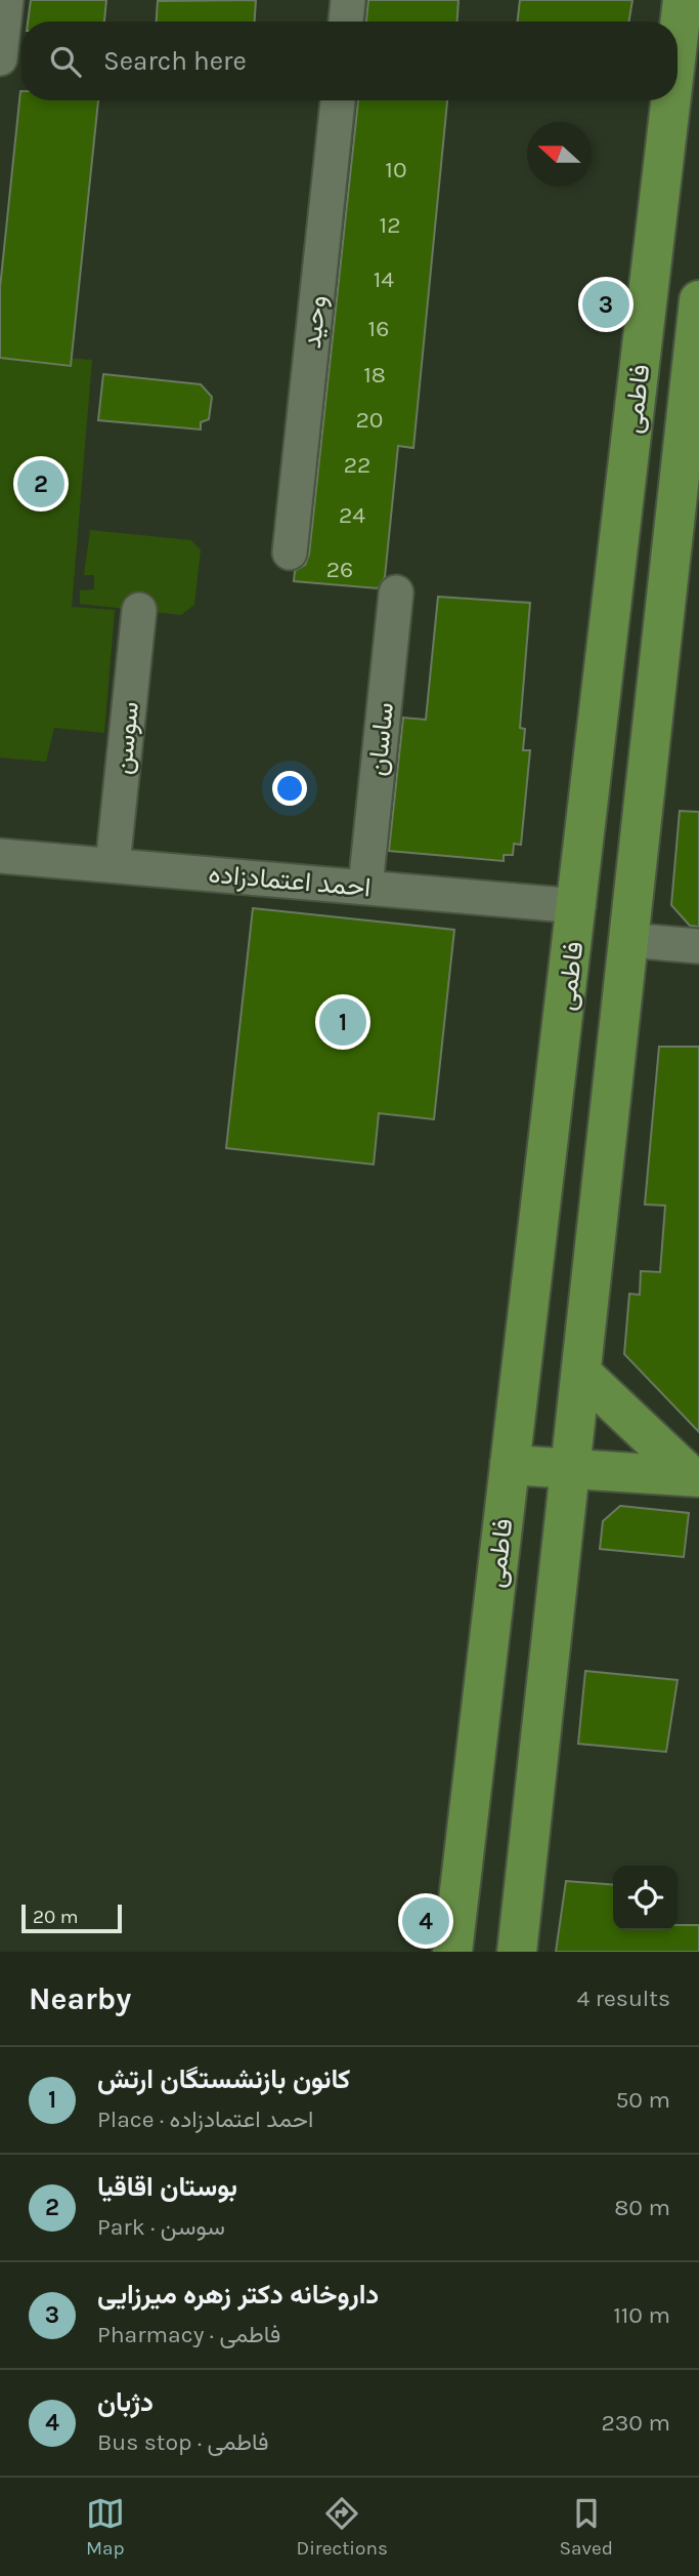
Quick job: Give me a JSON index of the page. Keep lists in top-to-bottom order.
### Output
{
  "streets": {
    "main road": ["فاطمی"],
    "street": [
      "وحید",
      "سوسن",
      "ساسان",
      "احمد اعتمادزاده"
    ]
  },
  "crossings": [
    ["فاطمی", "احمد اعتمادزاده"],
    ["سوسن", "احمد اعتمادزاده"],
    ["ساسان", "احمد اعتمادزاده"]
  ],
  "house_numbers": [
    "10",
    "12",
    "14",
    "16",
    "18",
    "20",
    "22",
    "24",
    "26"
  ],
  "scale_bar": "20 m",
  "north": "left",
  "page": {
    "search": "Search here",
    "pins": [
      "3",
      "2",
      "1",
      "4"
    ],
    "scale": "20 m",
    "heading": ["Nearby", "4 results"],
    "list": [
      {
        "mark": "1",
        "name": "کانون بازنشستگان ارتش",
        "note": "Place · احمد اعتمادزاده",
        "value": "50 m"
      },
      {
        "mark": "2",
        "name": "بوستان اقاقیا",
        "note": "Park · سوسن",
        "value": "80 m"
      },
      {
        "mark": "3",
        "name": "داروخانه دکتر زهره میرزایی",
        "note": "Pharmacy · فاطمی",
        "value": "110 m"
      },
      {
        "mark": "4",
        "name": "دژبان",
        "note": "Bus stop · فاطمی",
        "value": "230 m"
      }
    ],
    "nav": ["Map", "Directions", "Saved"]
  }
}
